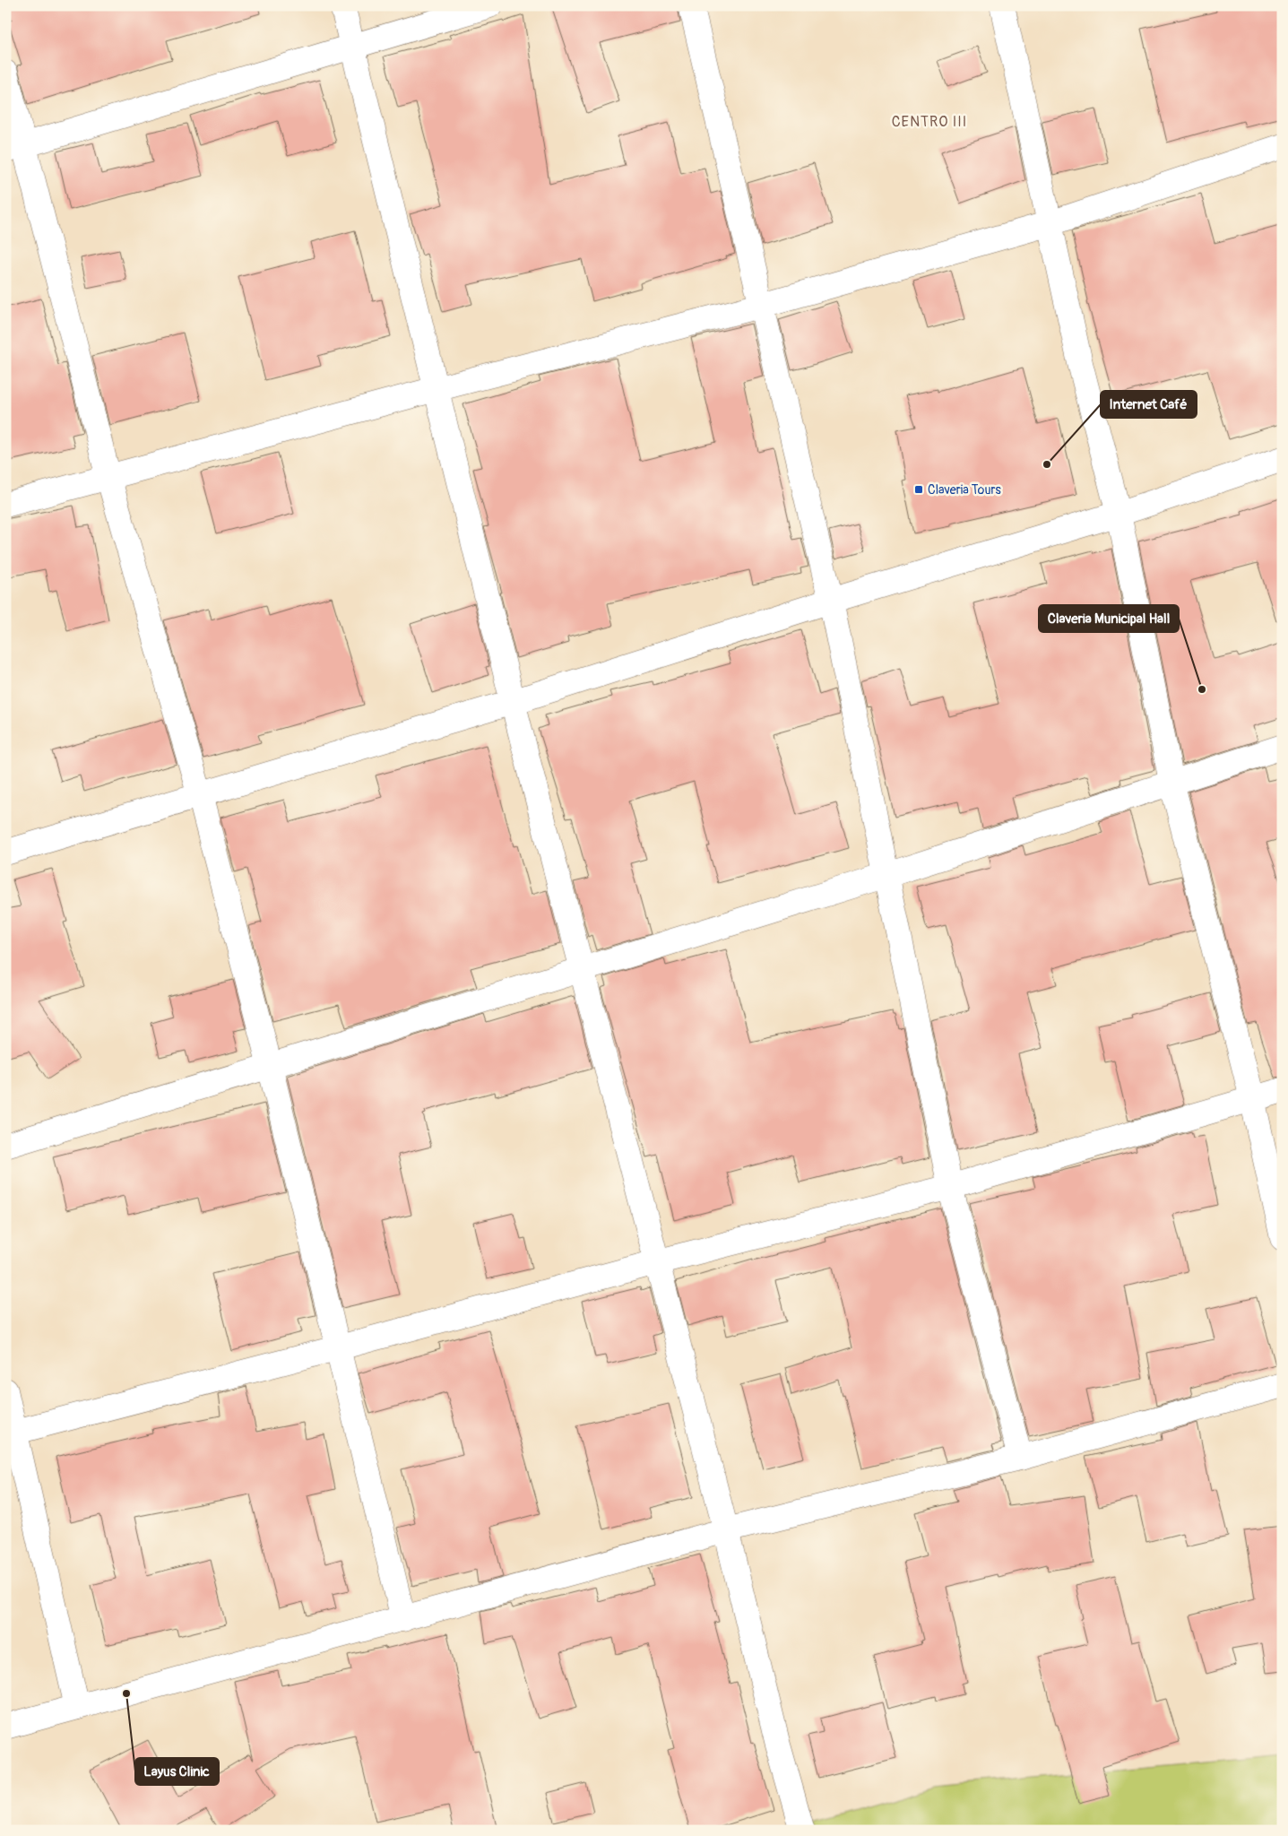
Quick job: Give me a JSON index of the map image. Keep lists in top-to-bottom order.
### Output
{
  "districts": ["CENTRO III"],
  "places": {
    "other": ["Internet Café", "Claveria Municipal Hall", "Layus Clinic"],
    "transit": ["Claveria Tours"]
  }
}
